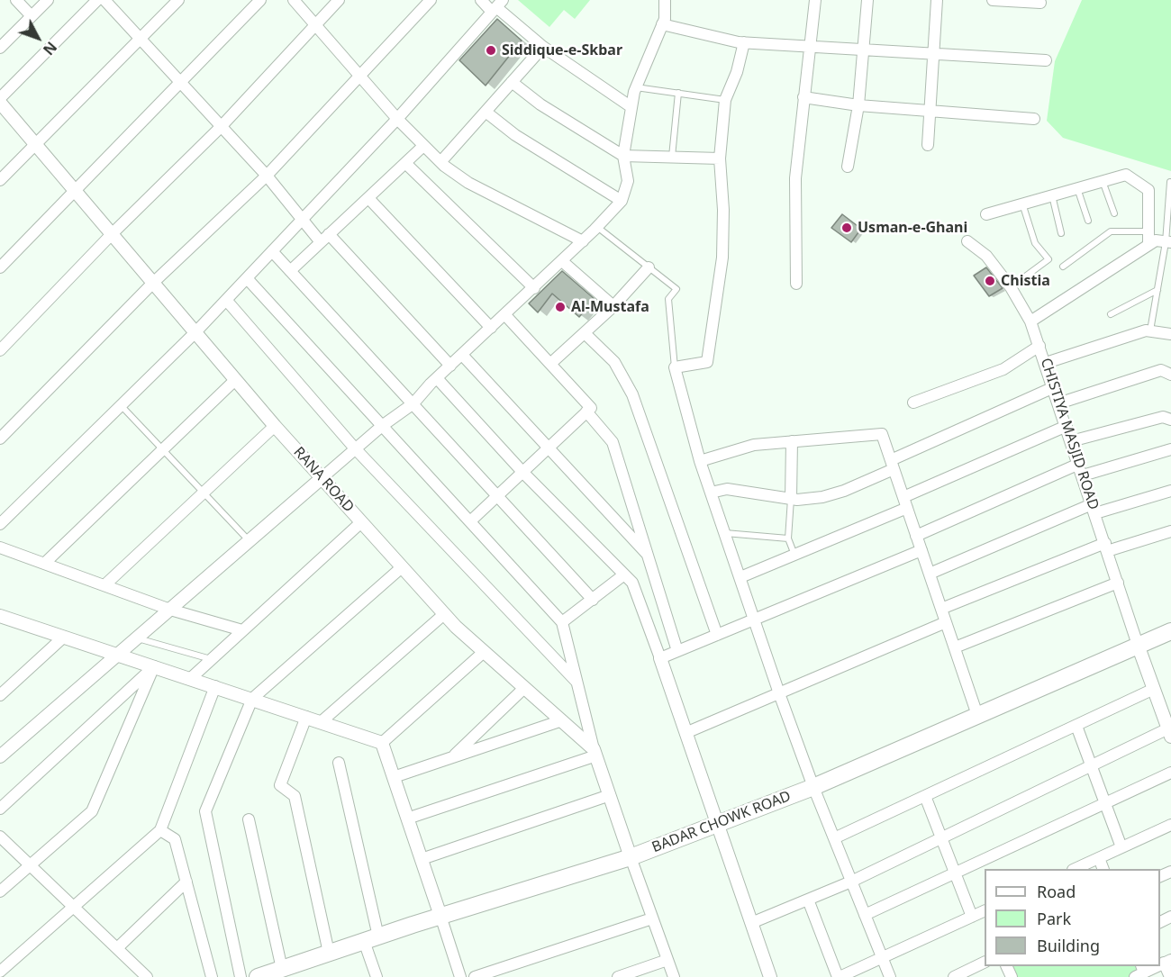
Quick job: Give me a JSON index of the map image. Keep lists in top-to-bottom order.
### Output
{
  "streets": {
    "main road": ["BADAR CHOWK ROAD"],
    "street": ["CHISTIYA MASJID ROAD", "RANA ROAD"]
  },
  "crossings": [
    ["CHISTIYA MASJID ROAD", "BADAR CHOWK ROAD"],
    ["RANA ROAD", "BADAR CHOWK ROAD"]
  ],
  "places": [
    "Siddique-e-Skbar",
    "Usman-e-Ghani",
    "Chistia",
    "Al-Mustafa"
  ],
  "legend": ["Road", "Park", "Building"],
  "north": "bottom right"
}
